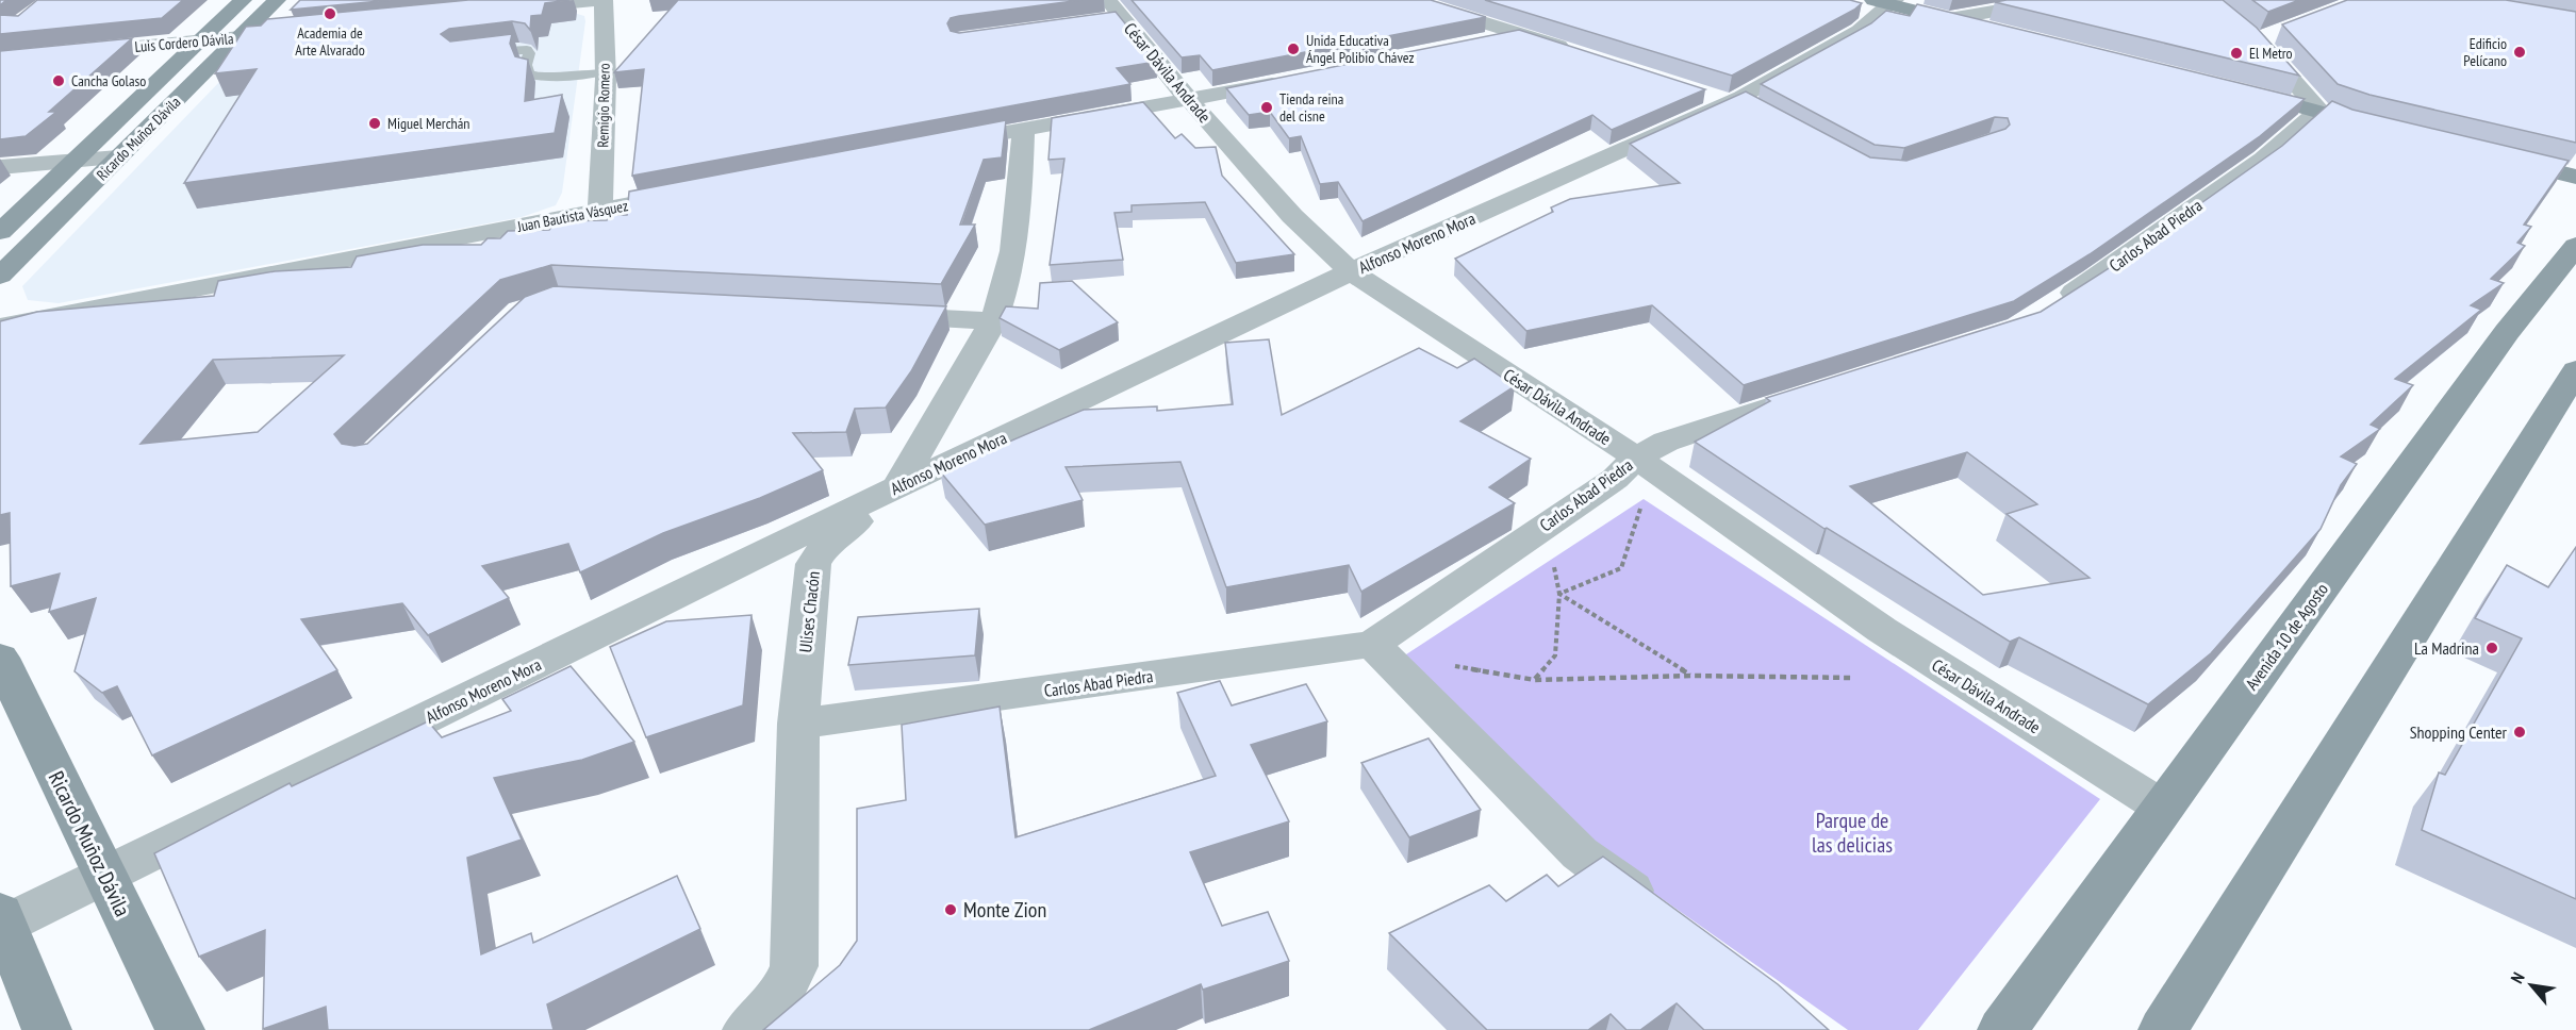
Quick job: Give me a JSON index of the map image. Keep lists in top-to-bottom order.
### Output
{
  "streets": {
    "main road": ["Ricardo Muñoz Dávila", "Avenida 10 de Agosto"],
    "street": [
      "Luis Cordero Dávila",
      "César Dávila Andrade",
      "Remigio Romero",
      "Juan Bautista Vásquez",
      "Carlos Abad Piedra",
      "Alfonso Moreno Mora",
      "Ulises Chacón"
    ]
  },
  "crossings": [
    ["Luis Cordero Dávila", "Ricardo Muñoz Dávila"],
    ["César Dávila Andrade", "Carlos Abad Piedra"],
    ["César Dávila Andrade", "Alfonso Moreno Mora"],
    ["César Dávila Andrade", "Avenida 10 de Agosto"],
    ["Remigio Romero", "Juan Bautista Vásquez"],
    ["Ricardo Muñoz Dávila", "Alfonso Moreno Mora"],
    ["Carlos Abad Piedra", "Ulises Chacón"],
    ["Alfonso Moreno Mora", "Ulises Chacón"]
  ],
  "parks": ["Parque de las delicias"],
  "places": [
    "Academia de Arte Alvarado",
    "Unida Educativa Ángel Polibio Chávez",
    "Edificio Pelícano",
    "El Metro",
    "Cancha Golaso",
    "Tienda reina del cisne",
    "Miguel Merchán",
    "La Madrina",
    "Shopping Center",
    "Monte Zion"
  ],
  "north": "top left"
}
